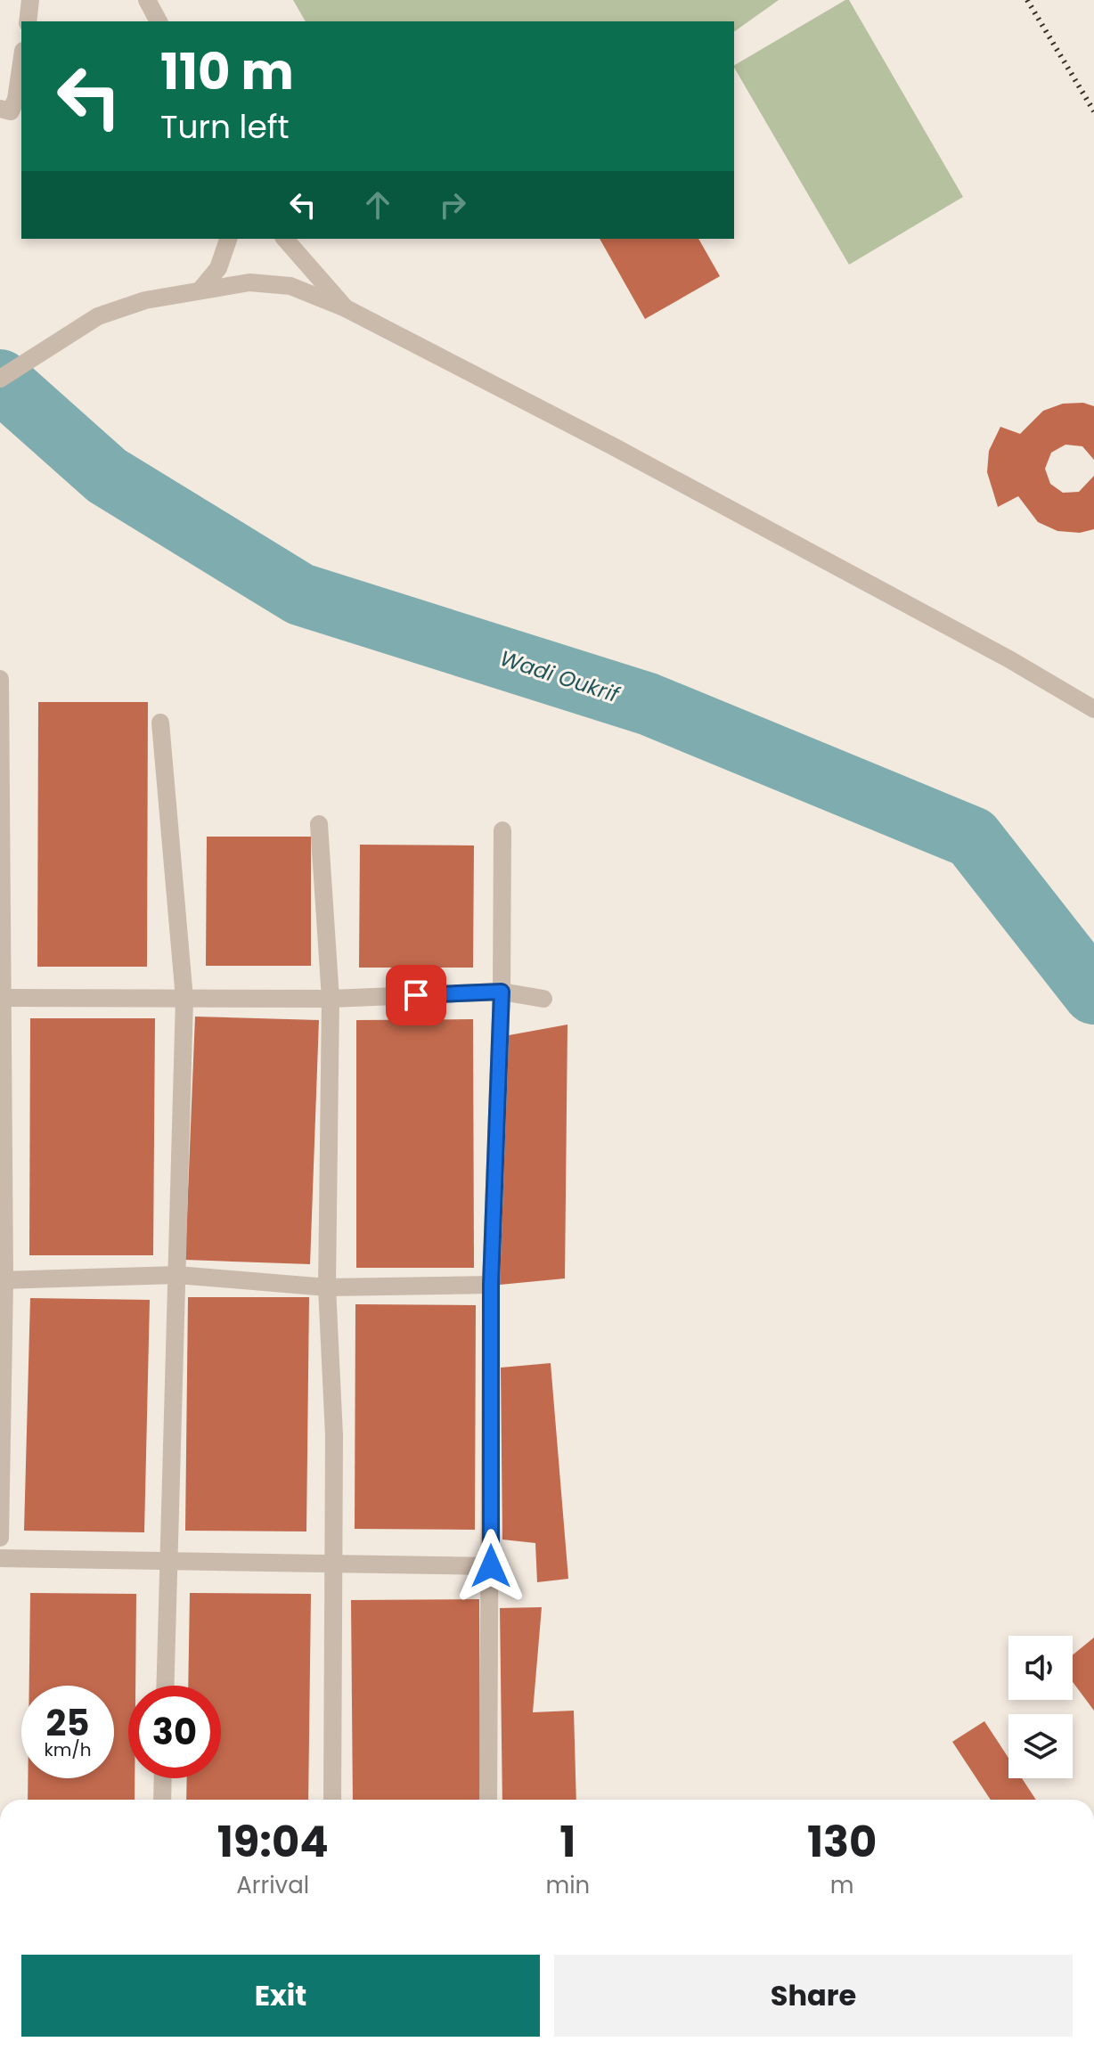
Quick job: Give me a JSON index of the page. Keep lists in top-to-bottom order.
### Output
{
  "water": ["Wadi Oukrif"],
  "page": {
    "turn": ["110 m", "Turn left"],
    "speed": "25 km/h",
    "limit": "30",
    "eta": [
      "19:04",
      "Arrival",
      "1",
      "min",
      "130",
      "m"
    ],
    "buttons": ["Exit", "Share"]
  }
}
